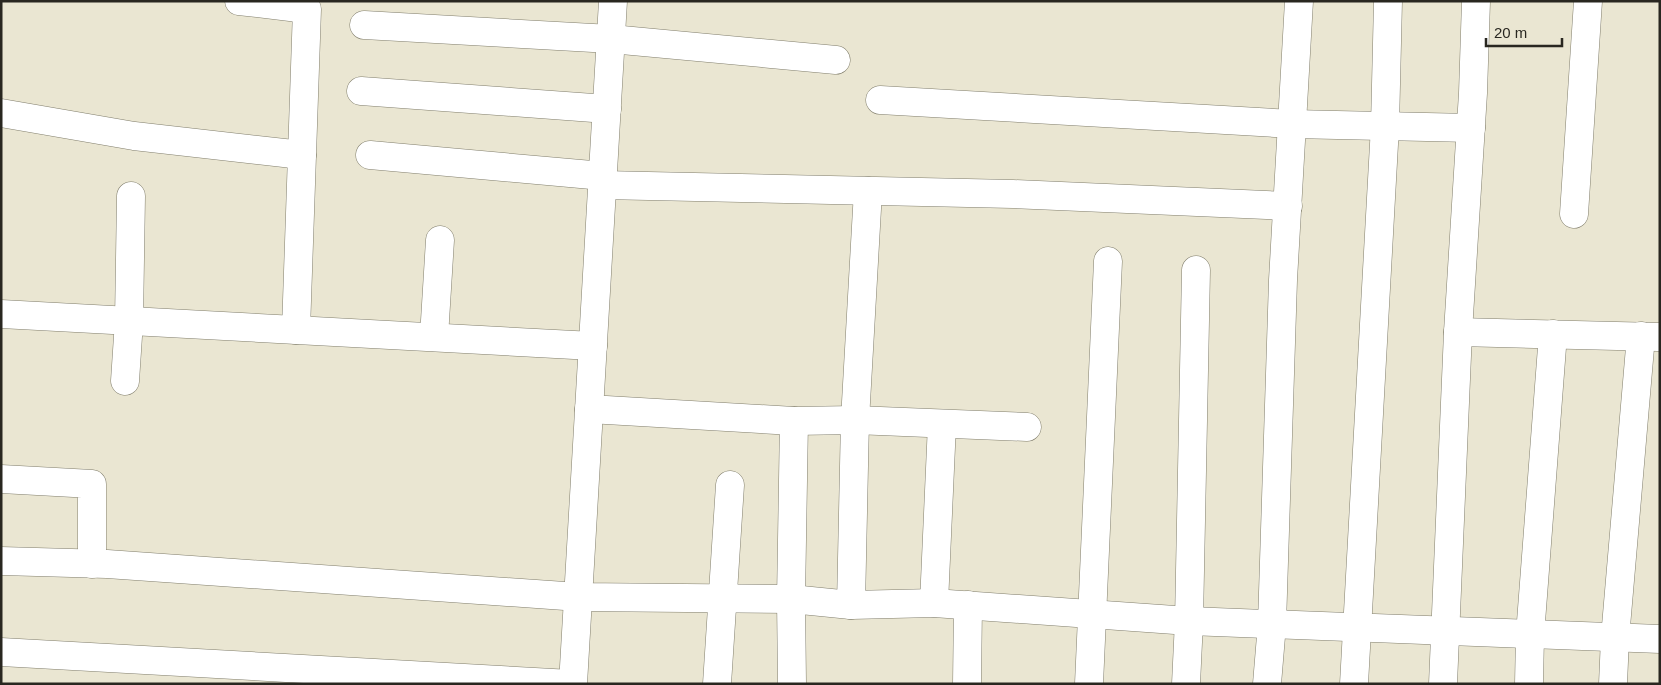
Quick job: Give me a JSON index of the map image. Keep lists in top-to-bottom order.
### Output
{
  "scale_bar": "20 m"
}
